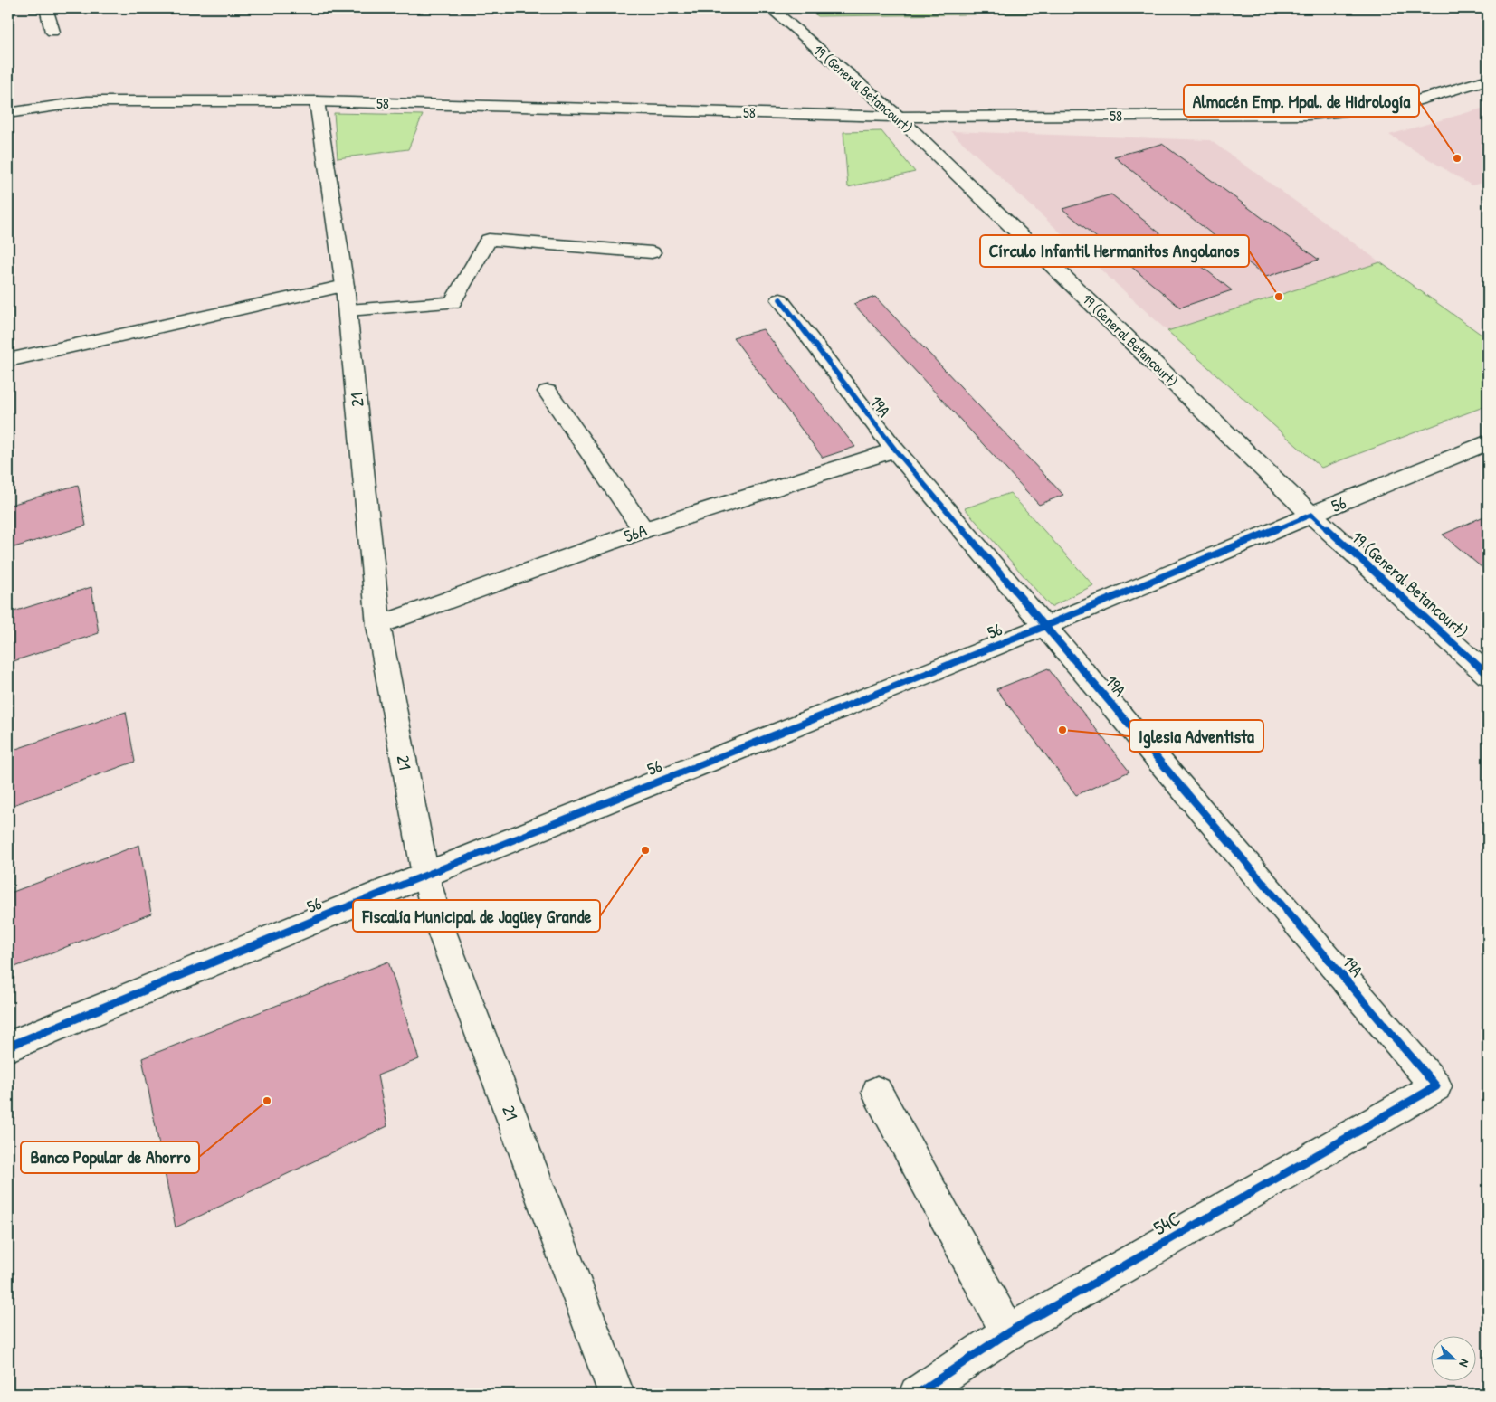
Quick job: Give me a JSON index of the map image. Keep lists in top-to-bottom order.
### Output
{
  "streets": {
    "street": [
      "19 (General Betancourt)",
      "58",
      "21",
      "19A",
      "56",
      "56A",
      "54C"
    ]
  },
  "crossings": [
    ["19 (General Betancourt)", "58"],
    ["19 (General Betancourt)", "56"],
    ["58", "21"],
    ["21", "56"],
    ["21", "56A"],
    ["19A", "56"],
    ["19A", "56A"],
    ["19A", "54C"]
  ],
  "places": [
    "Almacén Emp. Mpal. de Hidrología",
    "Círculo Infantil Hermanitos Angolanos",
    "Iglesia Adventista",
    "Fiscalía Municipal de Jagüey Grande",
    "Banco Popular de Ahorro"
  ],
  "north": "right"
}
